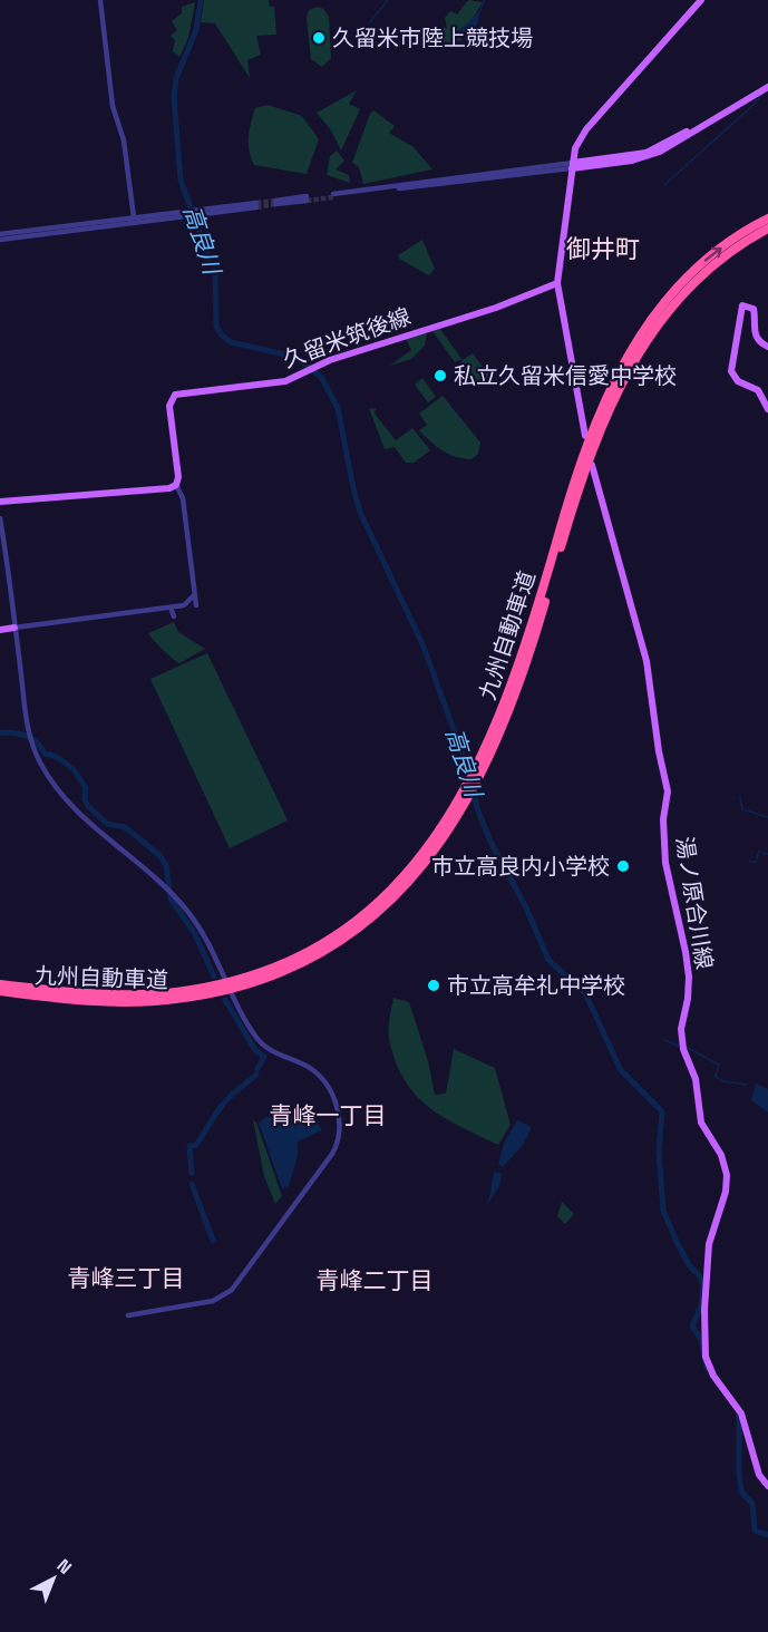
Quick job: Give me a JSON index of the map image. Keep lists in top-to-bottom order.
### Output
{
  "streets": {
    "highway": ["九州自動車道"],
    "main road": ["久留米筑後線", "湯ノ原合川線"]
  },
  "districts": [
    "御井町",
    "青峰一丁目",
    "青峰三丁目",
    "青峰二丁目"
  ],
  "water": ["高良川"],
  "places": [
    "久留米市陸上競技場",
    "私立久留米信愛中学校",
    "市立高良内小学校",
    "市立高牟礼中学校"
  ],
  "north": "top right"
}
